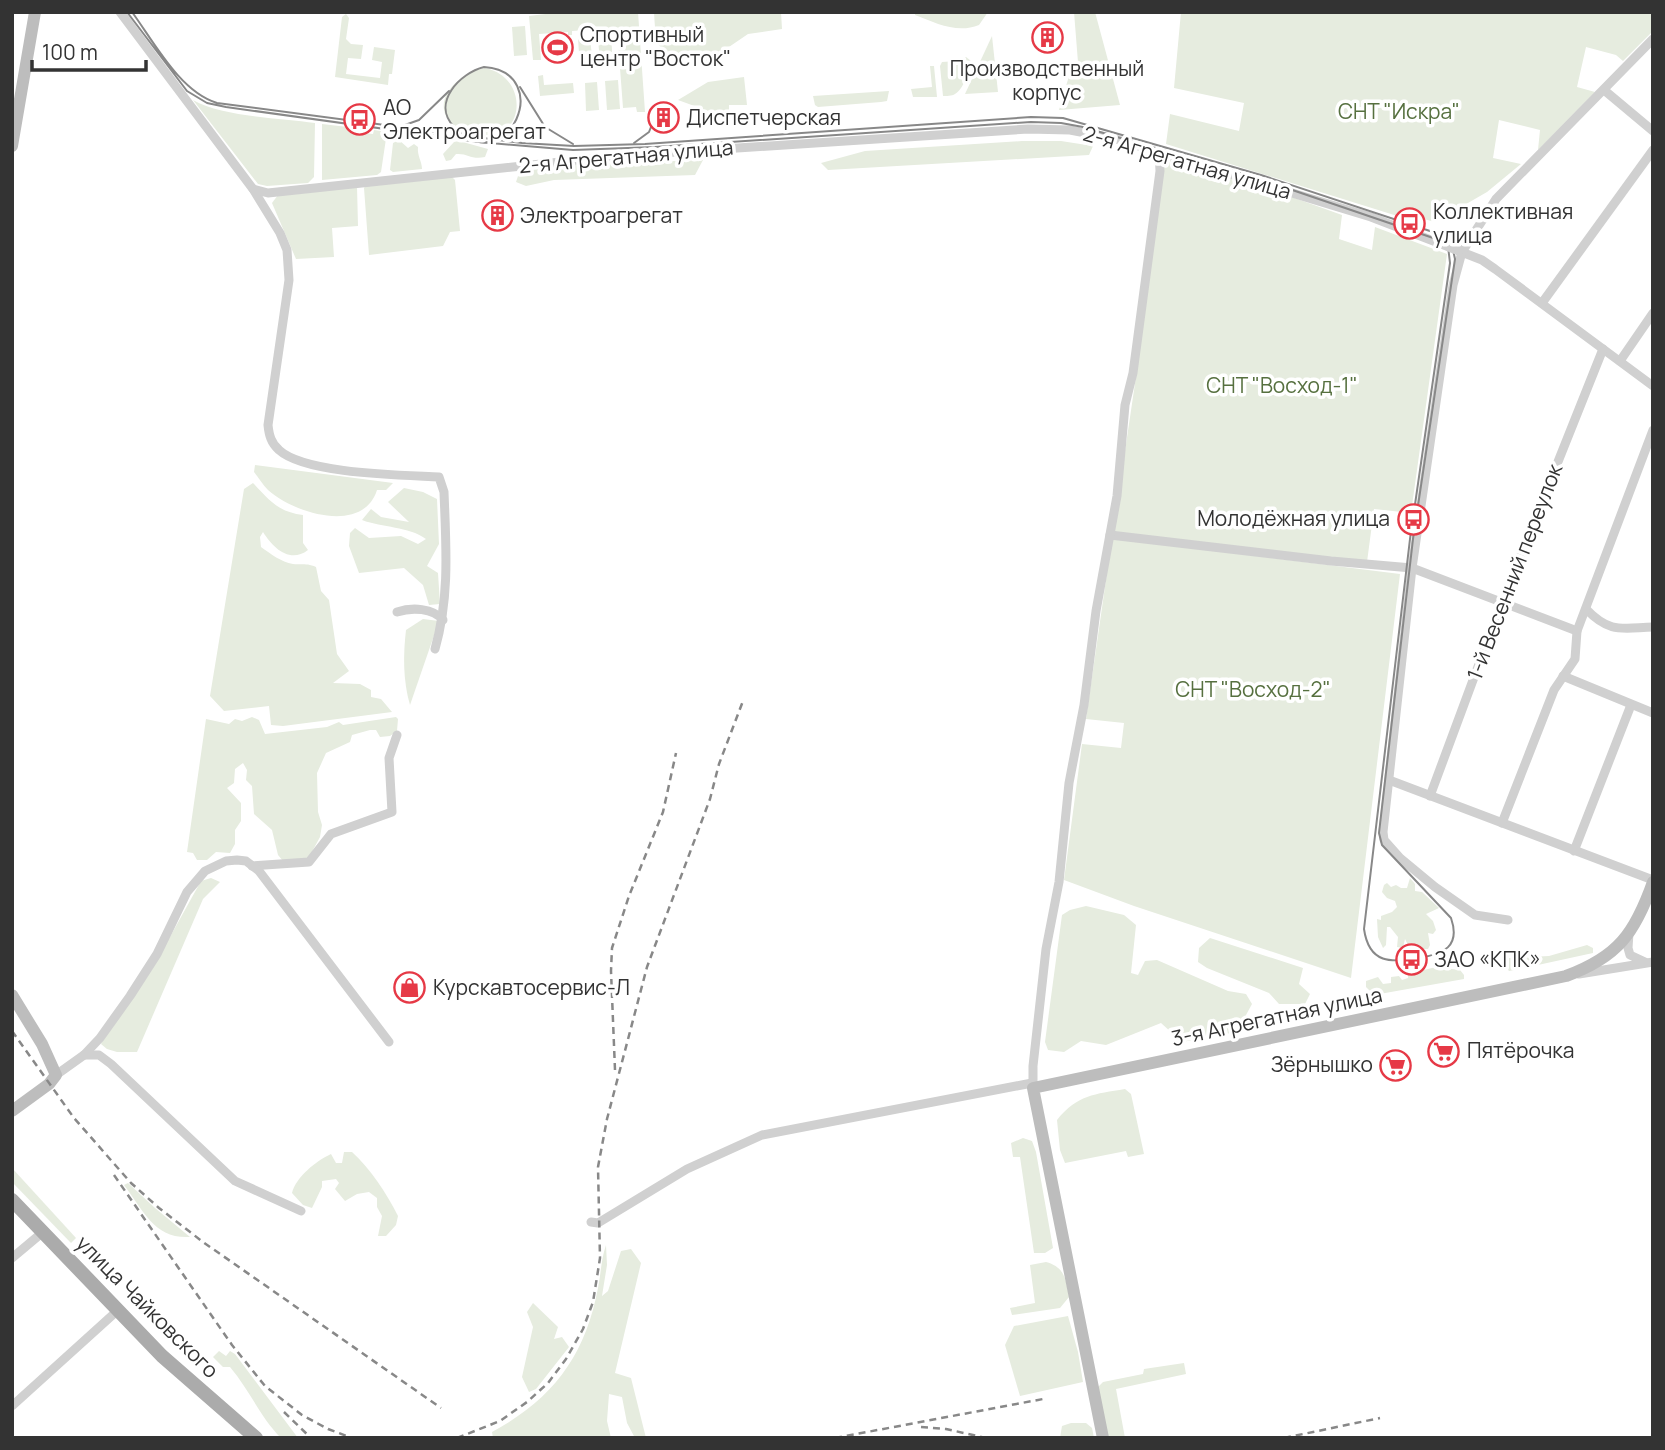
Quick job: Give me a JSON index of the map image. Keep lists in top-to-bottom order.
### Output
{
  "streets": {
    "main road": ["улица Чайковского"],
    "street": ["2-я Агрегатная улица", "1-й Весенний переулок", "3-я Агрегатная улица"]
  },
  "crossings": [
    ["2-я Агрегатная улица", "1-й Весенний переулок"]
  ],
  "parks": ["СНТ \"Искра\"", "СНТ \"Восход-1\"", "СНТ \"Восход-2\""],
  "places": {
    "building": ["Производственный корпус", "Диспетчерская", "Электроагрегат"],
    "sports": ["Спортивный центр \"Восток\""],
    "bus stop": [
      "АО Электроагрегат",
      "Коллективная улица",
      "Молодёжная улица",
      "ЗАО «КПК»"
    ],
    "shop": ["Курскавтосервис-Л"],
    "supermarket": ["Пятёрочка", "Зёрнышко"]
  },
  "scale_bar": "100 m"
}
